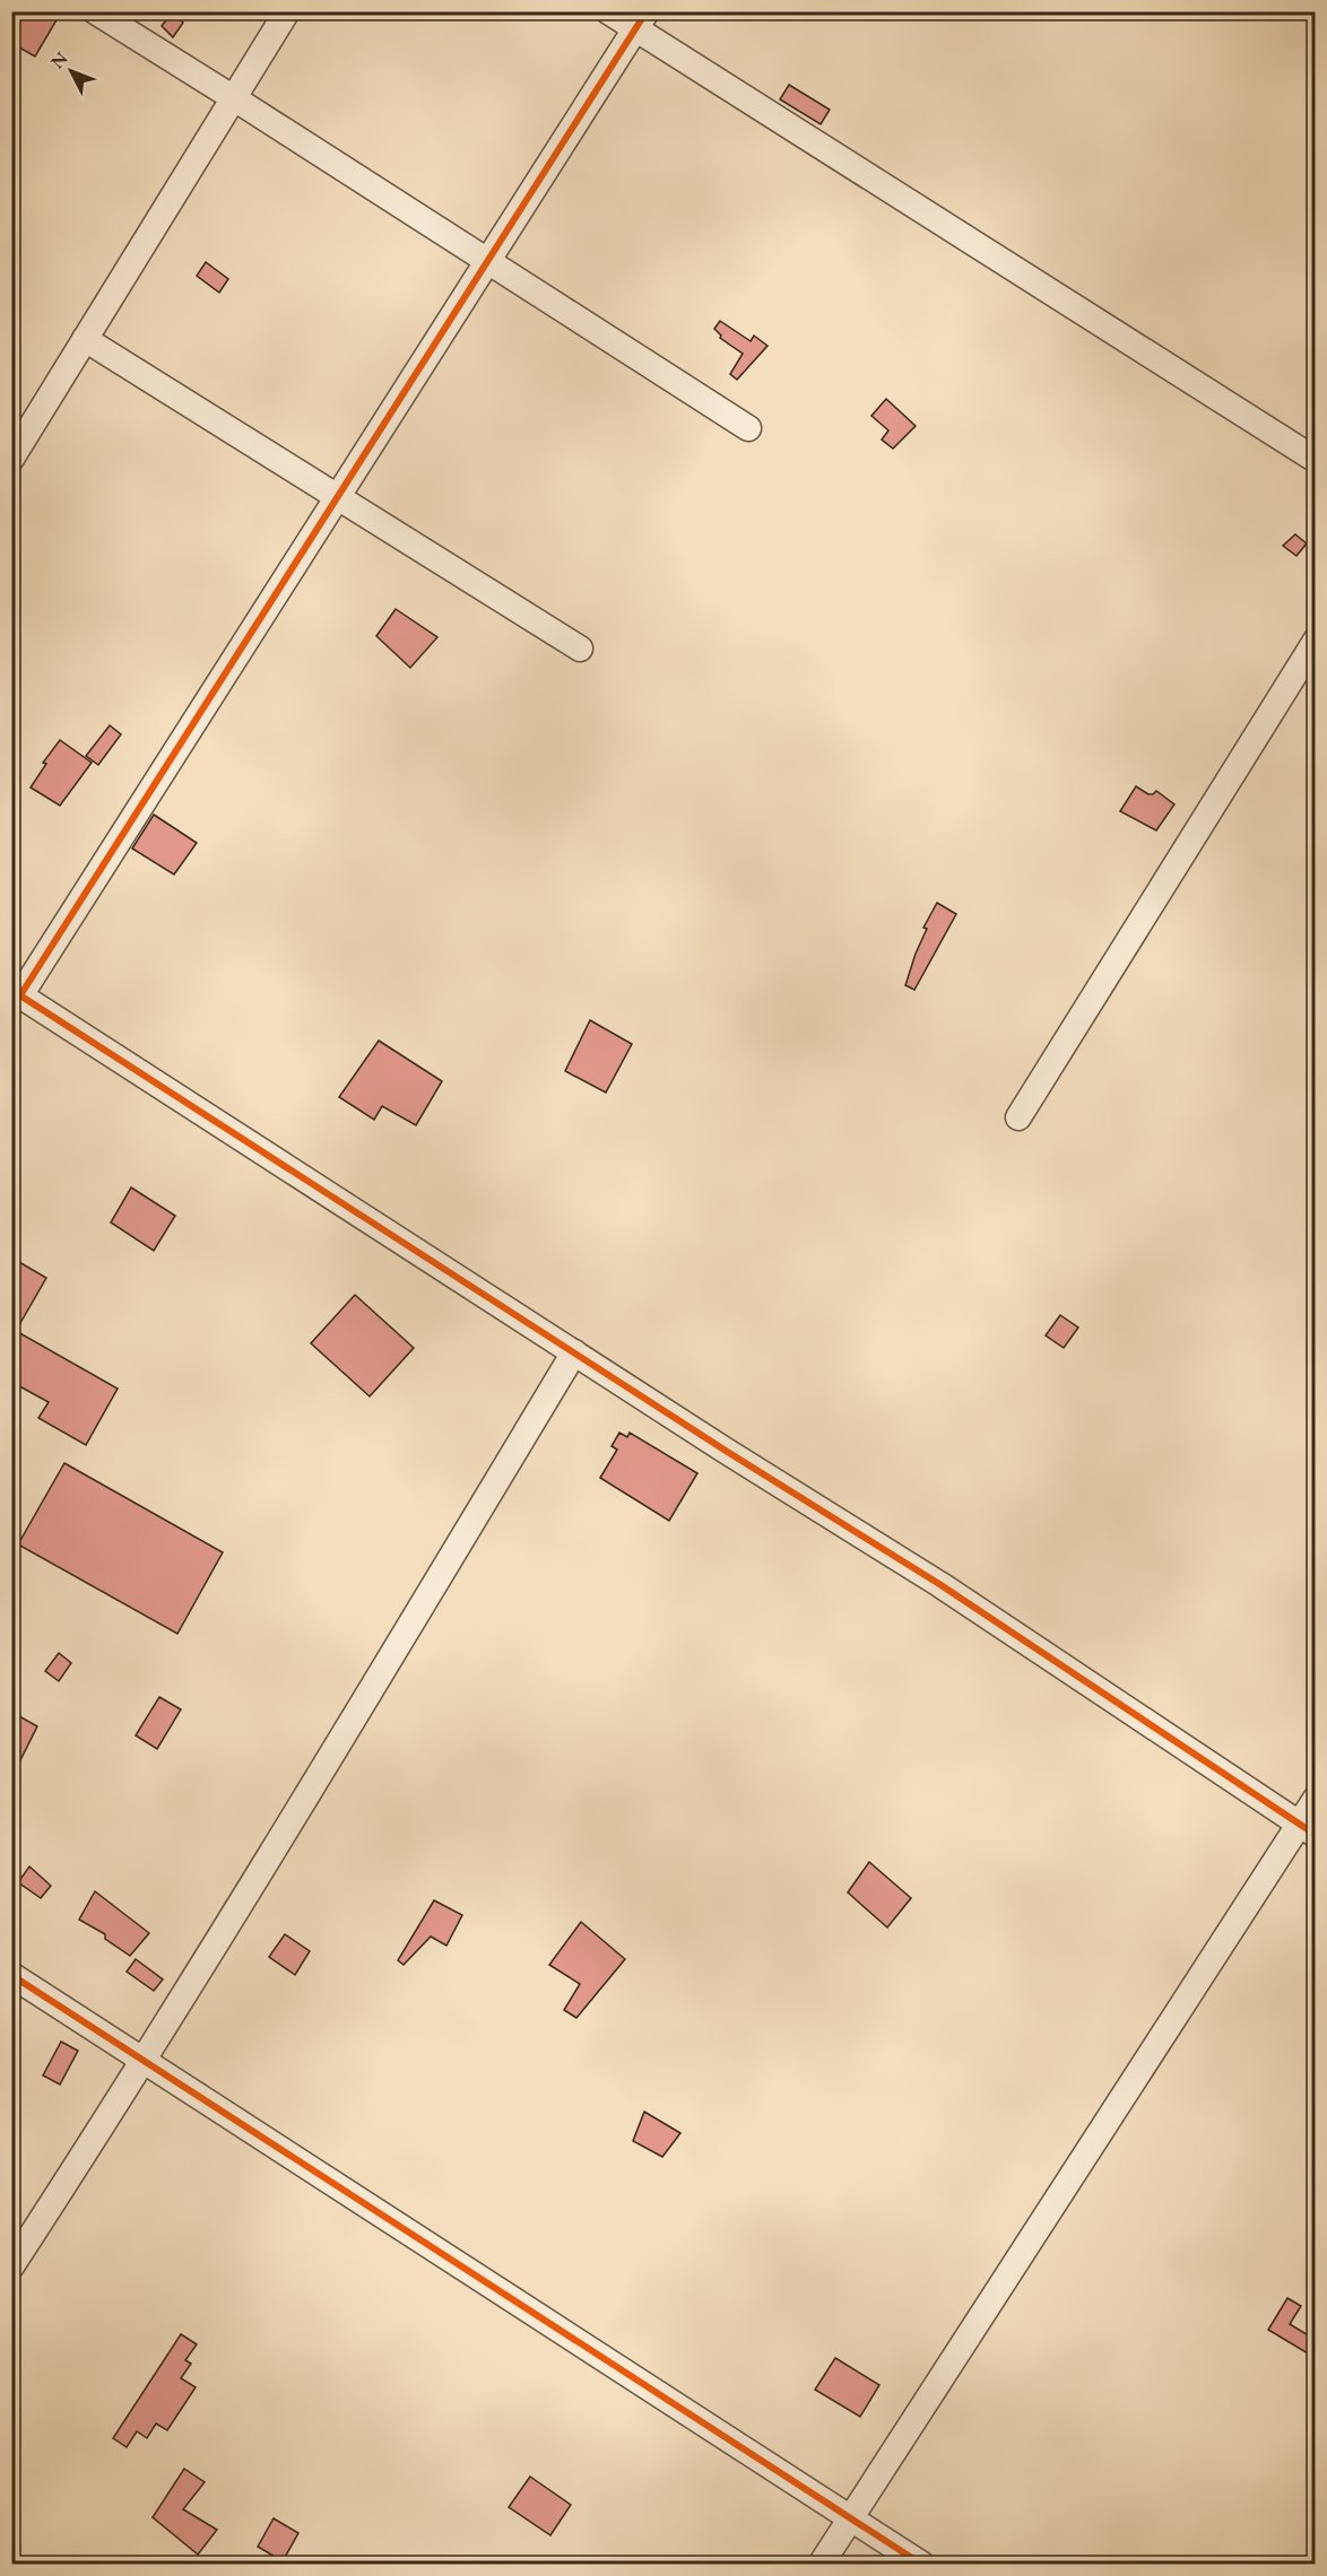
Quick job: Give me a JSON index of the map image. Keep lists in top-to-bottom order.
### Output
{
  "north": "top left"
}
